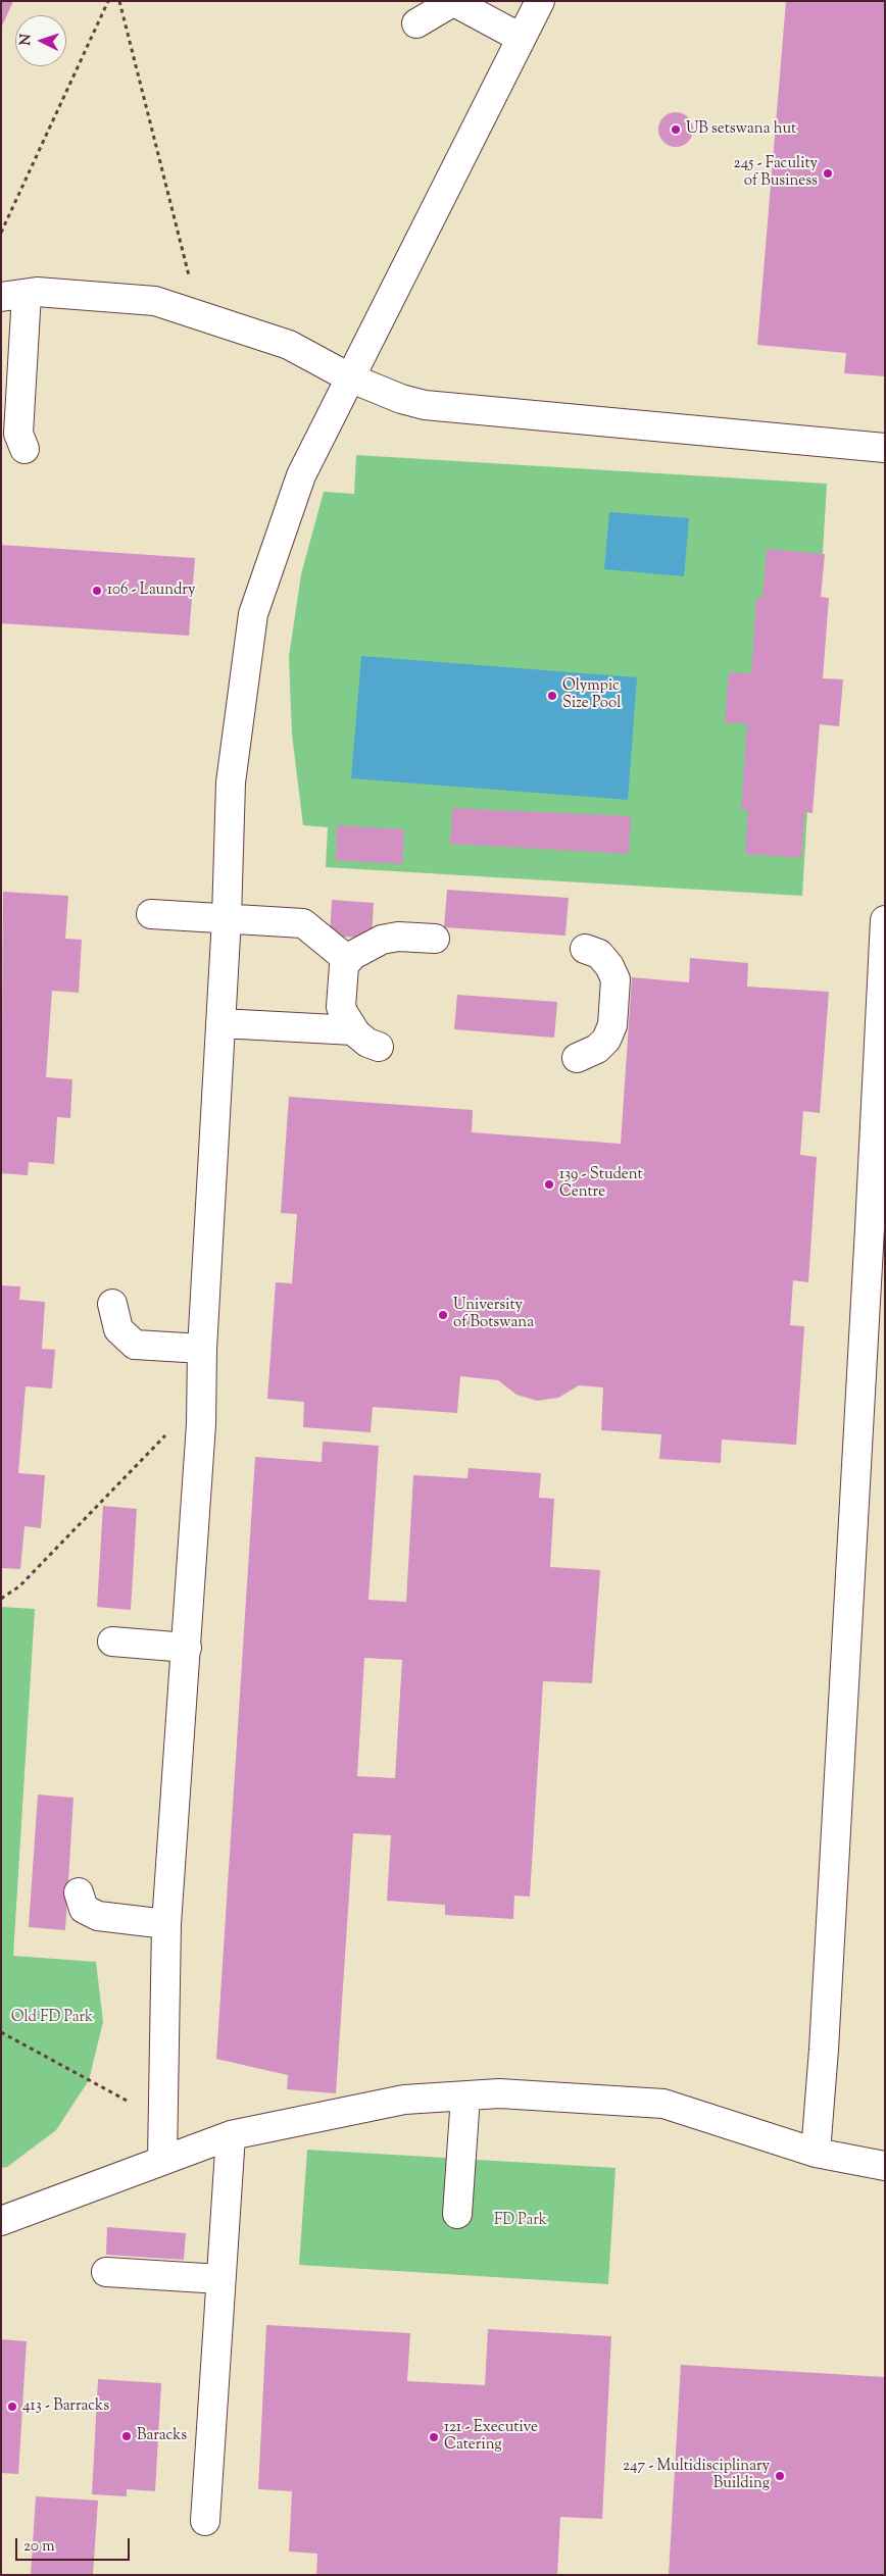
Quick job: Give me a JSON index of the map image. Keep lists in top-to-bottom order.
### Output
{
  "parks": ["Old FD Park", "FD Park"],
  "places": [
    "UB setswana hut",
    "245 - Faculity of Business",
    "106 - Laundry",
    "Olympic Size Pool",
    "139 - Student Centre",
    "University of Botswana",
    "413 - Barracks",
    "Baracks",
    "121 - Executive Catering",
    "247 - Multidisciplinary Building"
  ],
  "scale_bar": "20 m",
  "north": "left"
}
